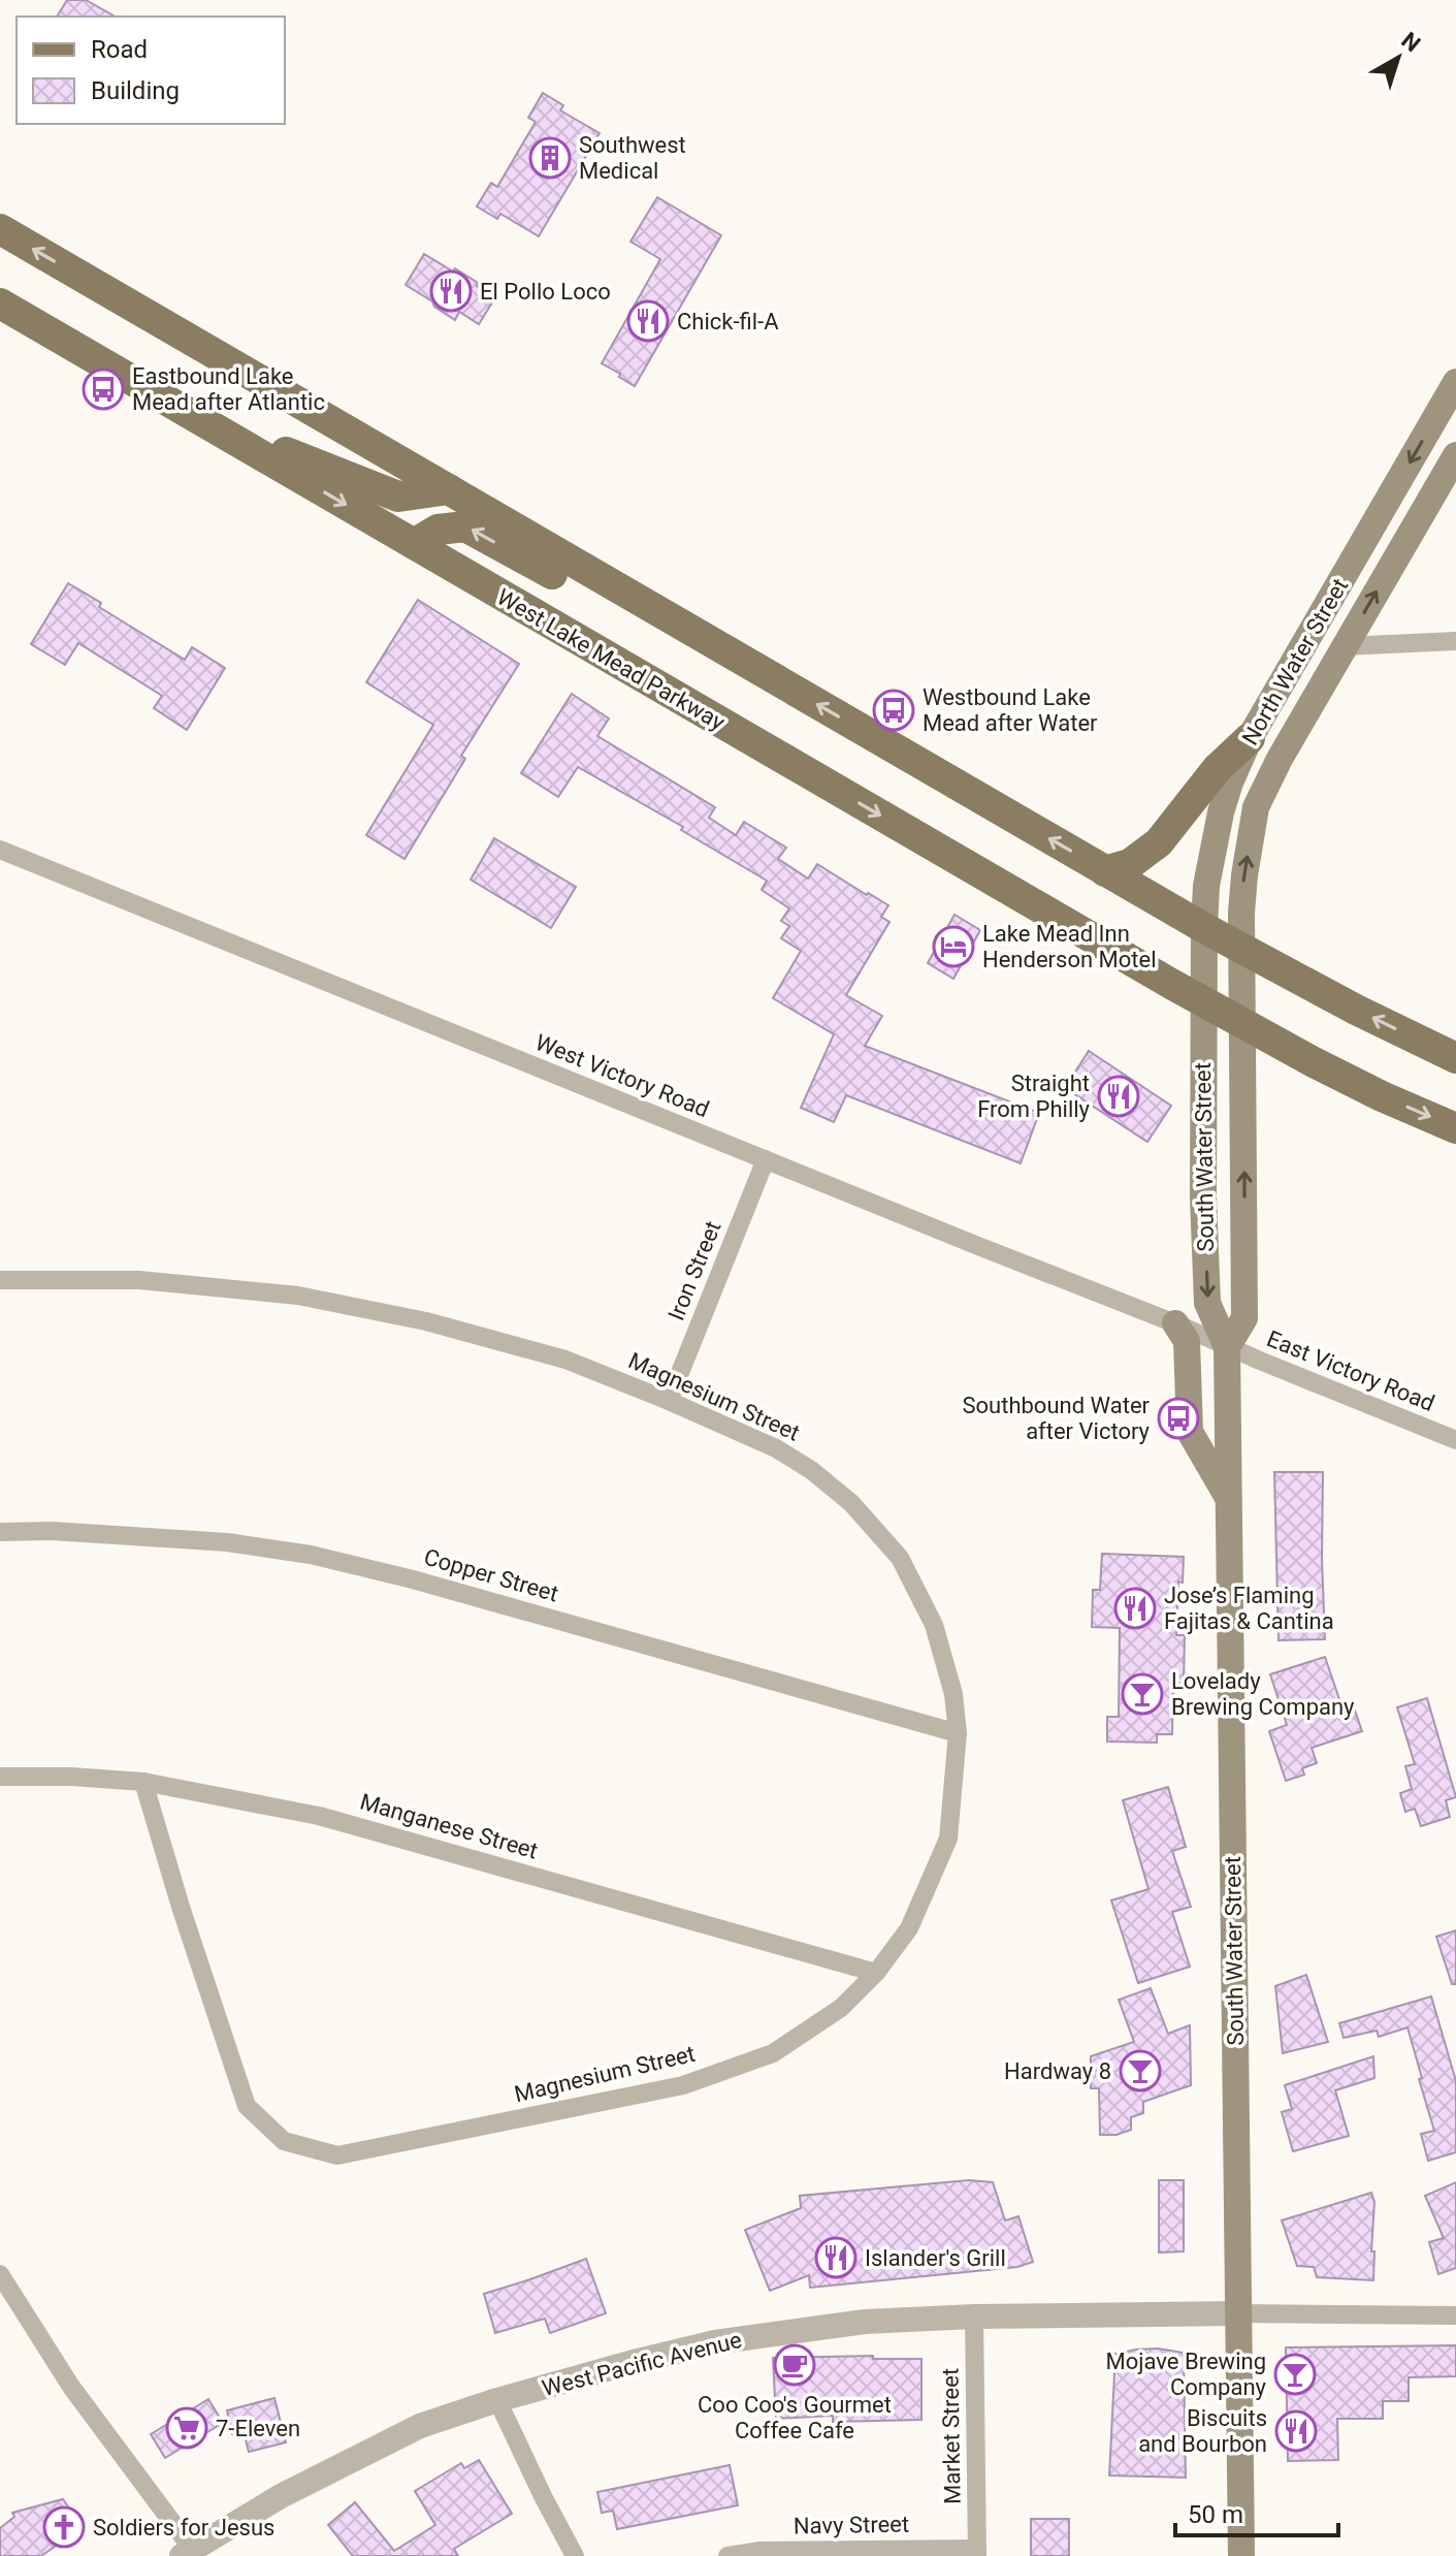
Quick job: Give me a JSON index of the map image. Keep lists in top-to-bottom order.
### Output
{
  "streets": {
    "main road": ["West Lake Mead Parkway", "North Water Street", "South Water Street"],
    "street": [
      "West Victory Road",
      "Iron Street",
      "East Victory Road",
      "Magnesium Street",
      "Copper Street",
      "Manganese Street",
      "West Pacific Avenue",
      "Market Street",
      "Navy Street"
    ]
  },
  "crossings": [
    ["West Lake Mead Parkway", "South Water Street"],
    ["North Water Street", "South Water Street"],
    ["West Victory Road", "South Water Street"],
    ["West Victory Road", "Iron Street"],
    ["West Victory Road", "East Victory Road"],
    ["South Water Street", "East Victory Road"],
    ["South Water Street", "West Pacific Avenue"],
    ["Iron Street", "Magnesium Street"],
    ["Magnesium Street", "Copper Street"],
    ["Magnesium Street", "Manganese Street"],
    ["West Pacific Avenue", "Market Street"],
    ["Market Street", "Navy Street"]
  ],
  "places": {
    "building": ["Southwest Medical"],
    "restaurant": [
      "El Pollo Loco",
      "Chick-fil-A",
      "Straight From Philly",
      "Jose’s Flaming Fajitas & Cantina",
      "Islander's Grill",
      "Biscuits and Bourbon"
    ],
    "bus stop": ["Eastbound Lake Mead after Atlantic", "Westbound Lake Mead after Water", "Southbound Water after Victory"],
    "hotel": ["Lake Mead Inn Henderson Motel"],
    "bar": ["Lovelady Brewing Company", "Hardway 8", "Mojave Brewing Company"],
    "cafe": ["Coo Coo's Gourmet Coffee Cafe"],
    "supermarket": ["7-Eleven"],
    "church": ["Soldiers for Jesus"]
  },
  "legend": ["Road", "Building"],
  "scale_bar": "50 m",
  "north": "top right"
}
